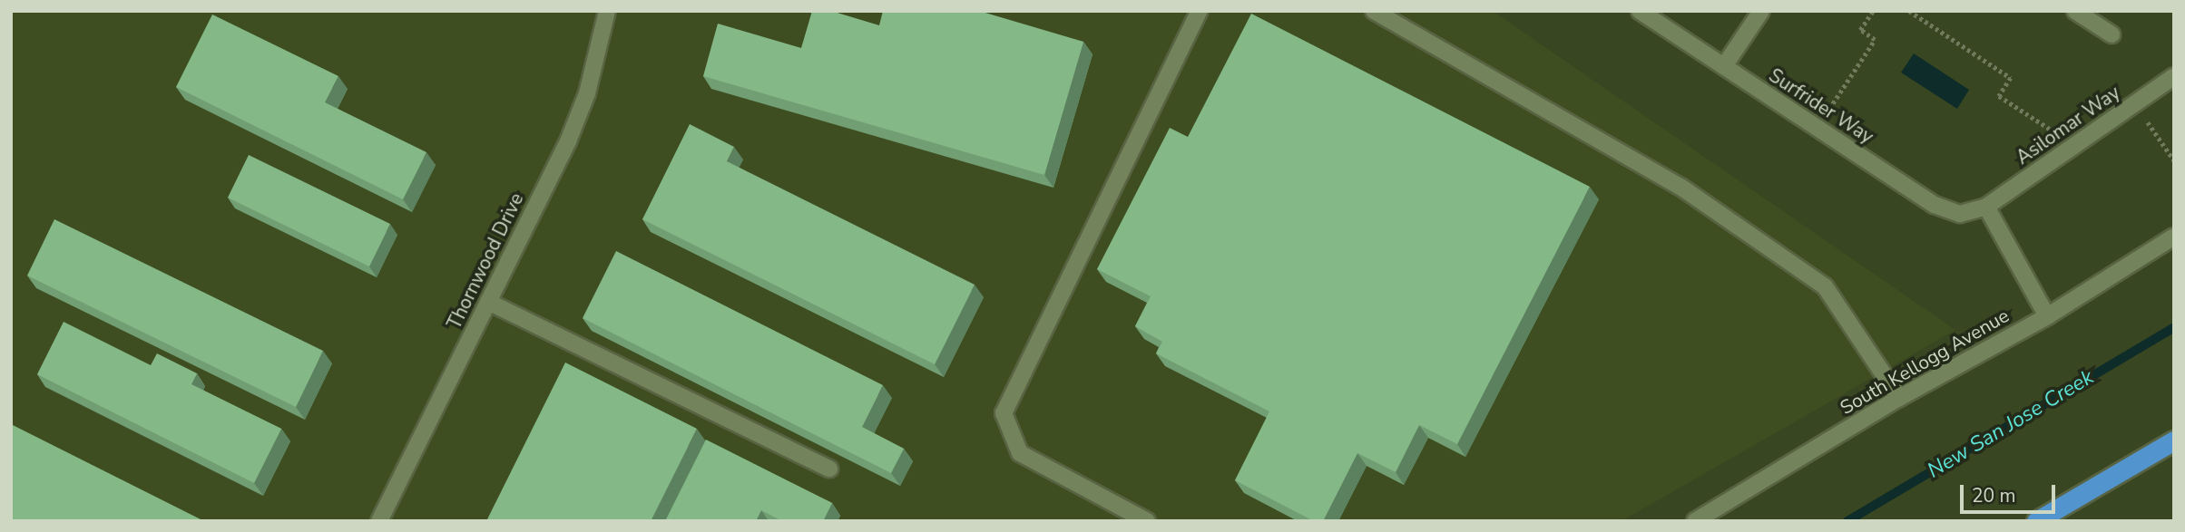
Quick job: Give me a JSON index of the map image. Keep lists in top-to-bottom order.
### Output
{
  "streets": {
    "street": [
      "Surfrider Way",
      "Asilomar Way",
      "Thornwood Drive",
      "South Kellogg Avenue"
    ]
  },
  "crossings": [
    ["Surfrider Way", "Asilomar Way"]
  ],
  "water": ["New San Jose Creek"],
  "scale_bar": "20 m"
}
